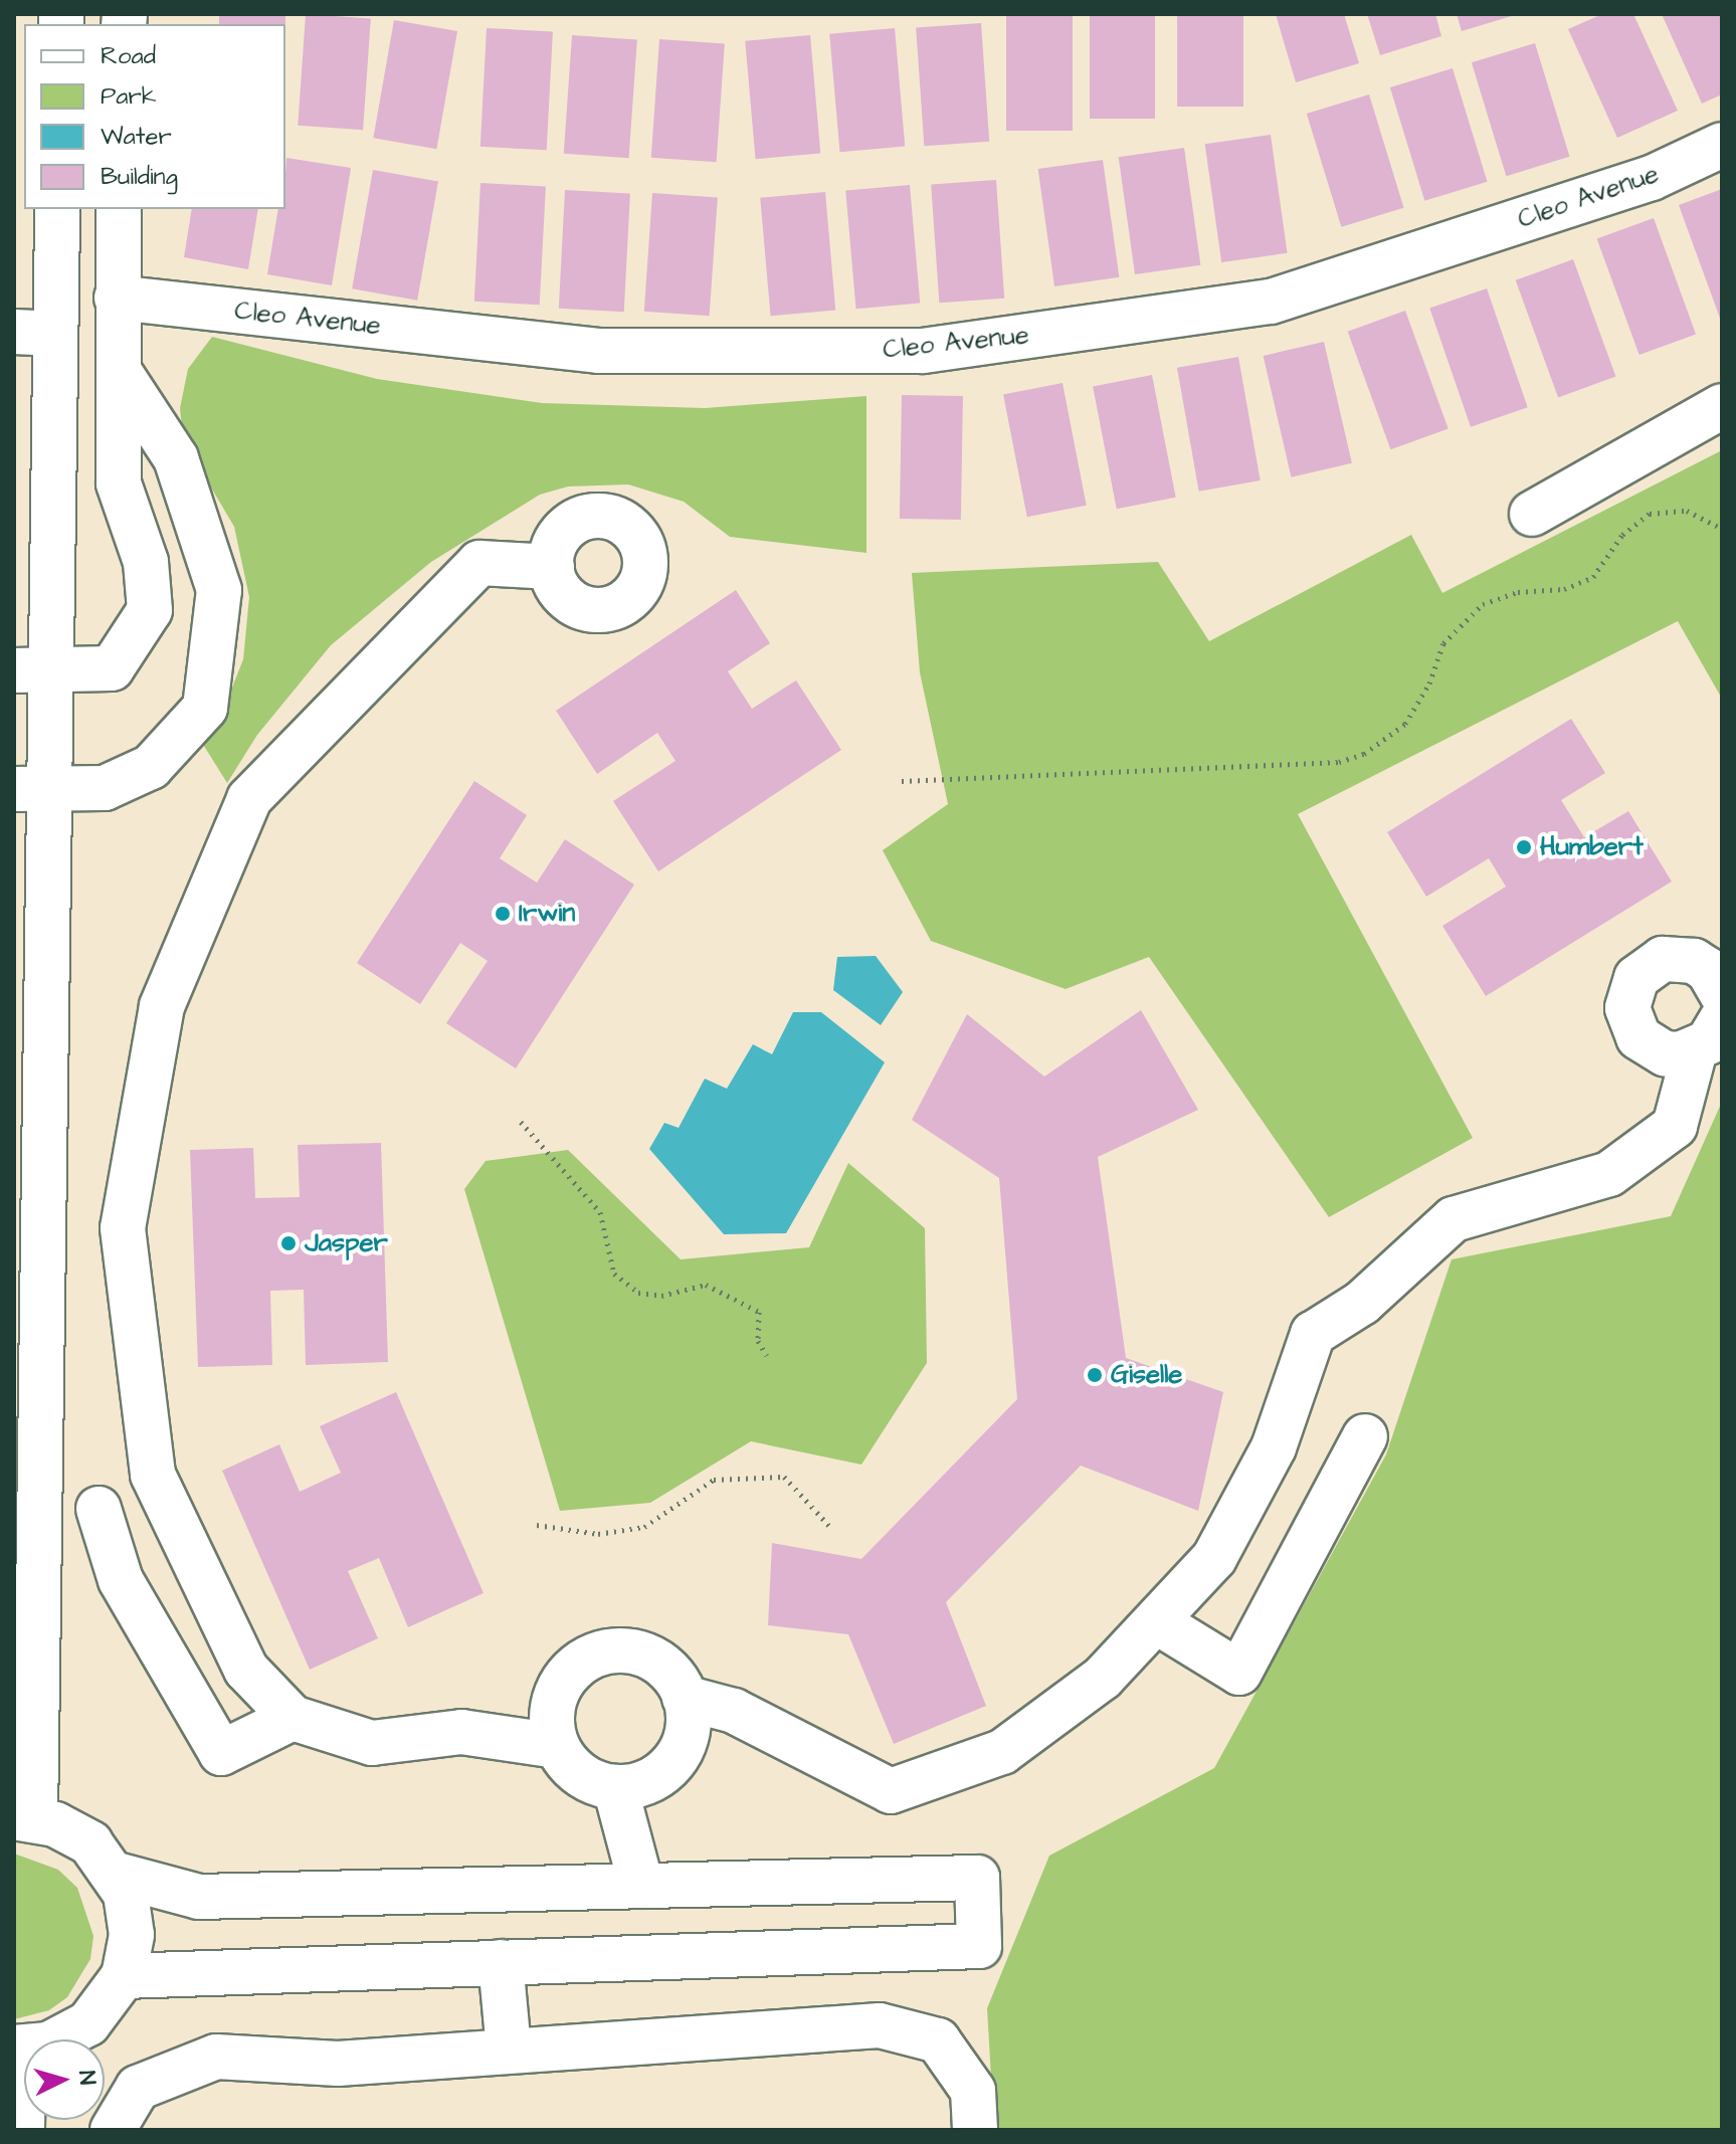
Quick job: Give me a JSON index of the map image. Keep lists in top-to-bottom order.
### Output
{
  "streets": {
    "street": ["Cleo Avenue"]
  },
  "places": [
    "Humbert",
    "Irwin",
    "Jasper",
    "Giselle"
  ],
  "legend": [
    "Road",
    "Park",
    "Water",
    "Building"
  ],
  "north": "right"
}
